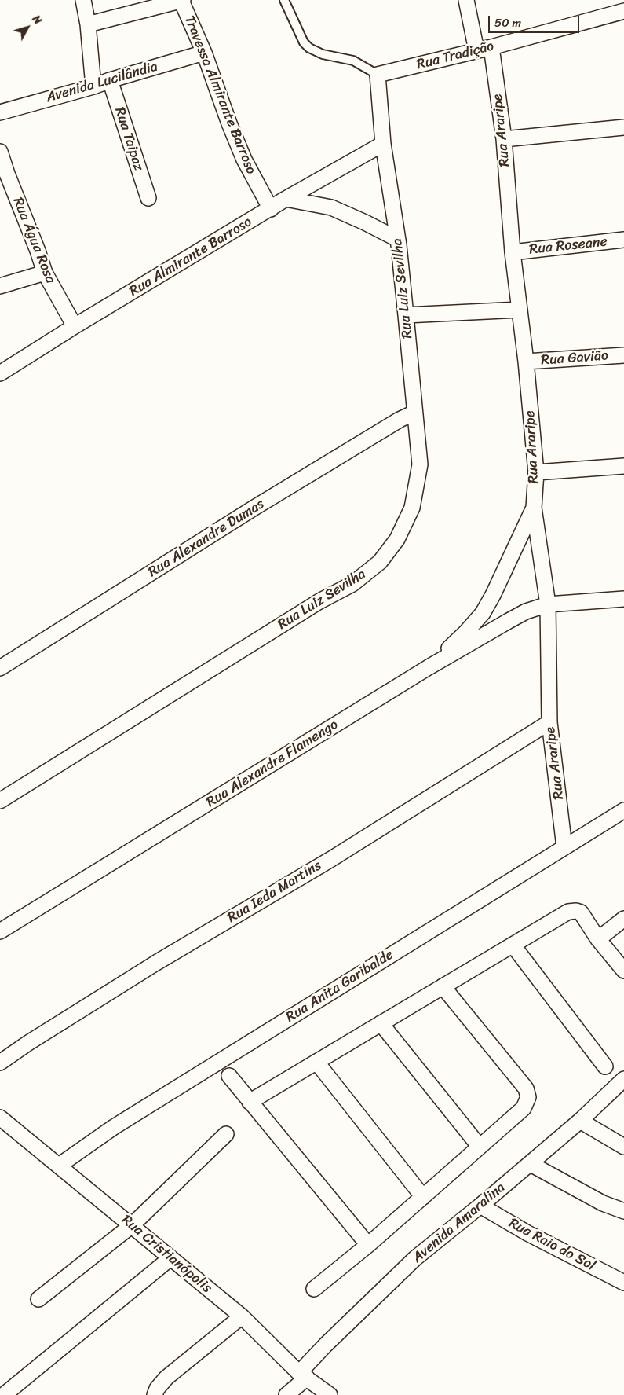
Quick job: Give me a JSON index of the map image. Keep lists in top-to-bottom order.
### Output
{
  "streets": {
    "street": [
      "Rua Tradição",
      "Avenida Lucilândia",
      "Travessa Almirante Barroso",
      "Rua Araripe",
      "Rua Taipaz",
      "Rua Água Rosa",
      "Rua Roseane",
      "Rua Almirante Barroso",
      "Rua Luiz Sevilha",
      "Rua Gavião",
      "Rua Alexandre Dumas",
      "Rua Alexandre Flamengo",
      "Rua Ieda Martins",
      "Rua Anita Garibalde",
      "Avenida Amaralina",
      "Rua Raio do Sol",
      "Rua Cristianópolis"
    ]
  },
  "crossings": [
    ["Rua Tradição", "Rua Araripe"],
    ["Rua Tradição", "Rua Luiz Sevilha"],
    ["Avenida Lucilândia", "Travessa Almirante Barroso"],
    ["Avenida Lucilândia", "Rua Taipaz"],
    ["Travessa Almirante Barroso", "Rua Almirante Barroso"],
    ["Rua Araripe", "Rua Roseane"],
    ["Rua Araripe", "Rua Gavião"],
    ["Rua Araripe", "Rua Alexandre Flamengo"],
    ["Rua Araripe", "Rua Ieda Martins"],
    ["Rua Araripe", "Rua Anita Garibalde"],
    ["Rua Água Rosa", "Rua Almirante Barroso"],
    ["Rua Almirante Barroso", "Rua Luiz Sevilha"],
    ["Rua Luiz Sevilha", "Rua Alexandre Dumas"],
    ["Rua Anita Garibalde", "Rua Cristianópolis"],
    ["Avenida Amaralina", "Rua Raio do Sol"],
    ["Avenida Amaralina", "Rua Cristianópolis"]
  ],
  "scale_bar": "50 m",
  "north": "top right"
}
